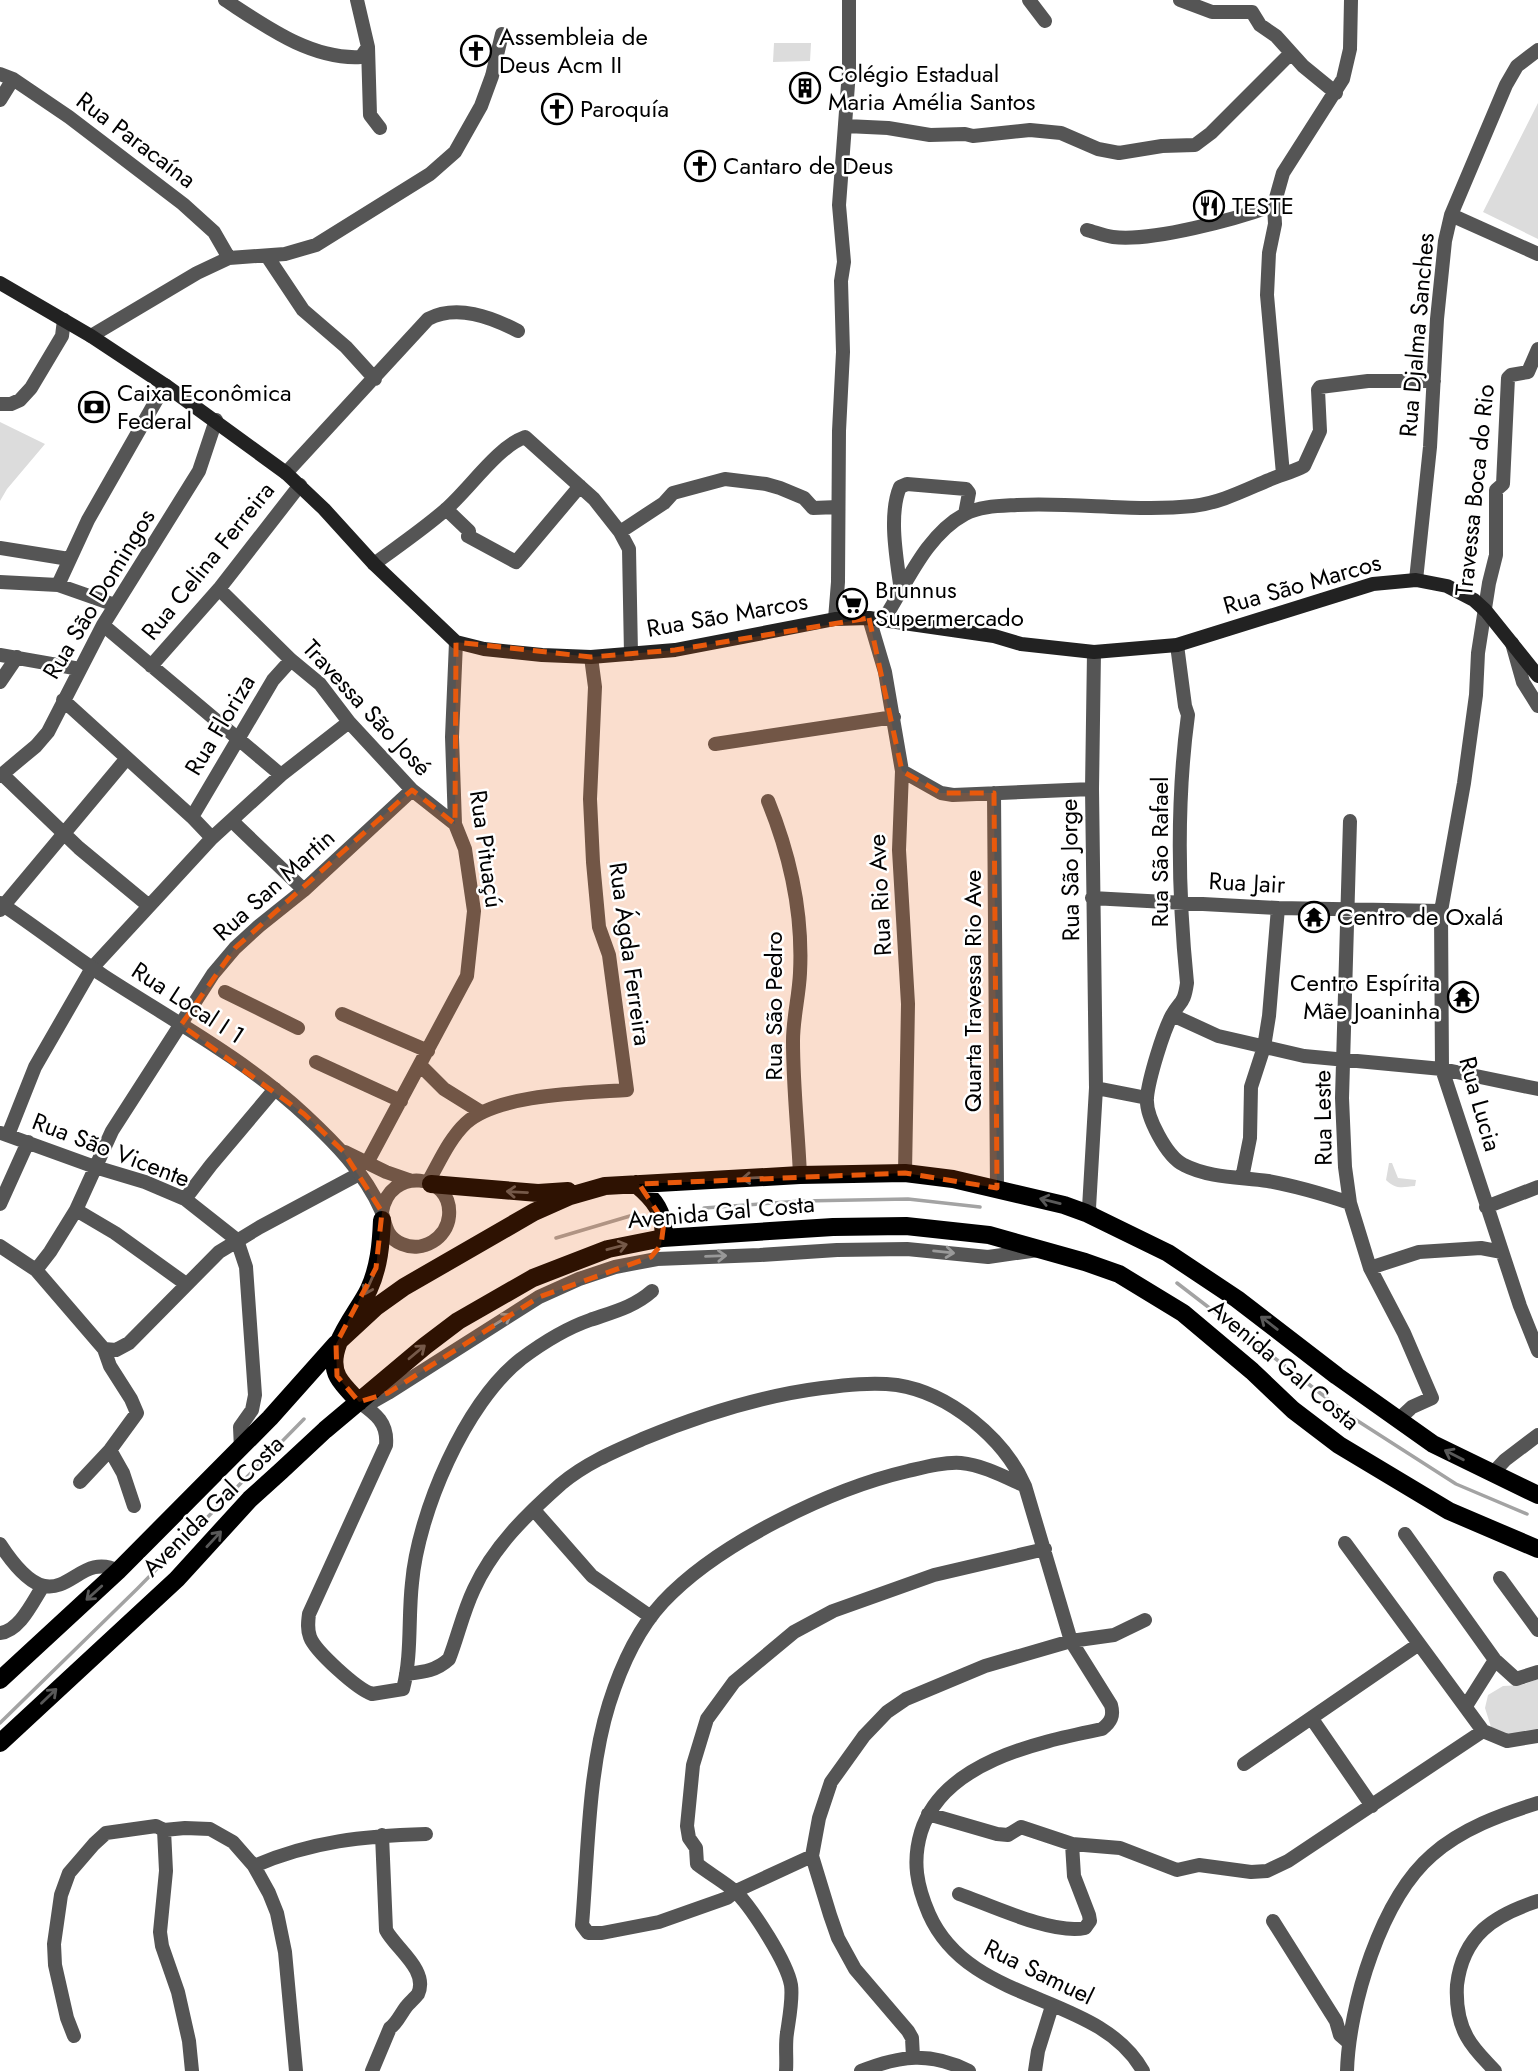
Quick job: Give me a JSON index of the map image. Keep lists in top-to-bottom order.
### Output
{
  "streets": {
    "main road": ["Rua São Marcos", "Avenida Gal Costa"],
    "street": [
      "Rua Paracaína",
      "Rua Djalma Sanches",
      "Travessa Boca do Rio",
      "Rua Celina Ferreira",
      "Rua São Domingos",
      "Travessa São José",
      "Rua Floriza",
      "Rua Pituaçú",
      "Rua São Rafael",
      "Rua São Jorge",
      "Rua Jair",
      "Rua San Martin",
      "Rua Rio Ave",
      "Rua Ágda Ferreira",
      "Quarta Travessa Rio Ave",
      "Rua Local I 1",
      "Rua São Pedro",
      "Rua Lucia",
      "Rua Leste",
      "Rua São Vicente",
      "Rua Samuel"
    ]
  },
  "crossings": [
    ["Rua Djalma Sanches", "Rua São Marcos"],
    ["Travessa Boca do Rio", "Rua São Marcos"],
    ["Travessa Boca do Rio", "Rua Lucia"],
    ["Rua Celina Ferreira", "Travessa São José"],
    ["Rua São Marcos", "Rua Pituaçú"],
    ["Rua São Marcos", "Rua São Rafael"],
    ["Rua São Marcos", "Rua São Jorge"],
    ["Rua São Marcos", "Rua Rio Ave"],
    ["Rua São Marcos", "Rua Ágda Ferreira"],
    ["Rua São Marcos", "Rua Lucia"],
    ["Travessa São José", "Rua Floriza"],
    ["Travessa São José", "Rua Pituaçú"],
    ["Travessa São José", "Rua San Martin"],
    ["Rua Pituaçú", "Rua Local I 1"],
    ["Rua São Rafael", "Rua Jair"],
    ["Rua São Jorge", "Rua Jair"],
    ["Rua São Jorge", "Avenida Gal Costa"],
    ["Rua Jair", "Rua Lucia"],
    ["Rua Jair", "Rua Leste"],
    ["Rua San Martin", "Rua Local I 1"],
    ["Rua San Martin", "Rua São Vicente"],
    ["Rua Rio Ave", "Avenida Gal Costa"],
    ["Quarta Travessa Rio Ave", "Avenida Gal Costa"],
    ["Rua São Pedro", "Avenida Gal Costa"],
    ["Rua Leste", "Avenida Gal Costa"]
  ],
  "places": {
    "church": ["Assembleia de Deus Acm II", "Paroquía", "Cantaro de Deus"],
    "building": ["Colégio Estadual Maria Amélia Santos"],
    "restaurant": ["TESTE"],
    "bank": ["Caixa Econômica Federal"],
    "supermarket": ["Brunnus Supermercado"],
    "temple": ["Centro de Oxalá", "Centro Espírita Mãe Joaninha"]
  }
}
